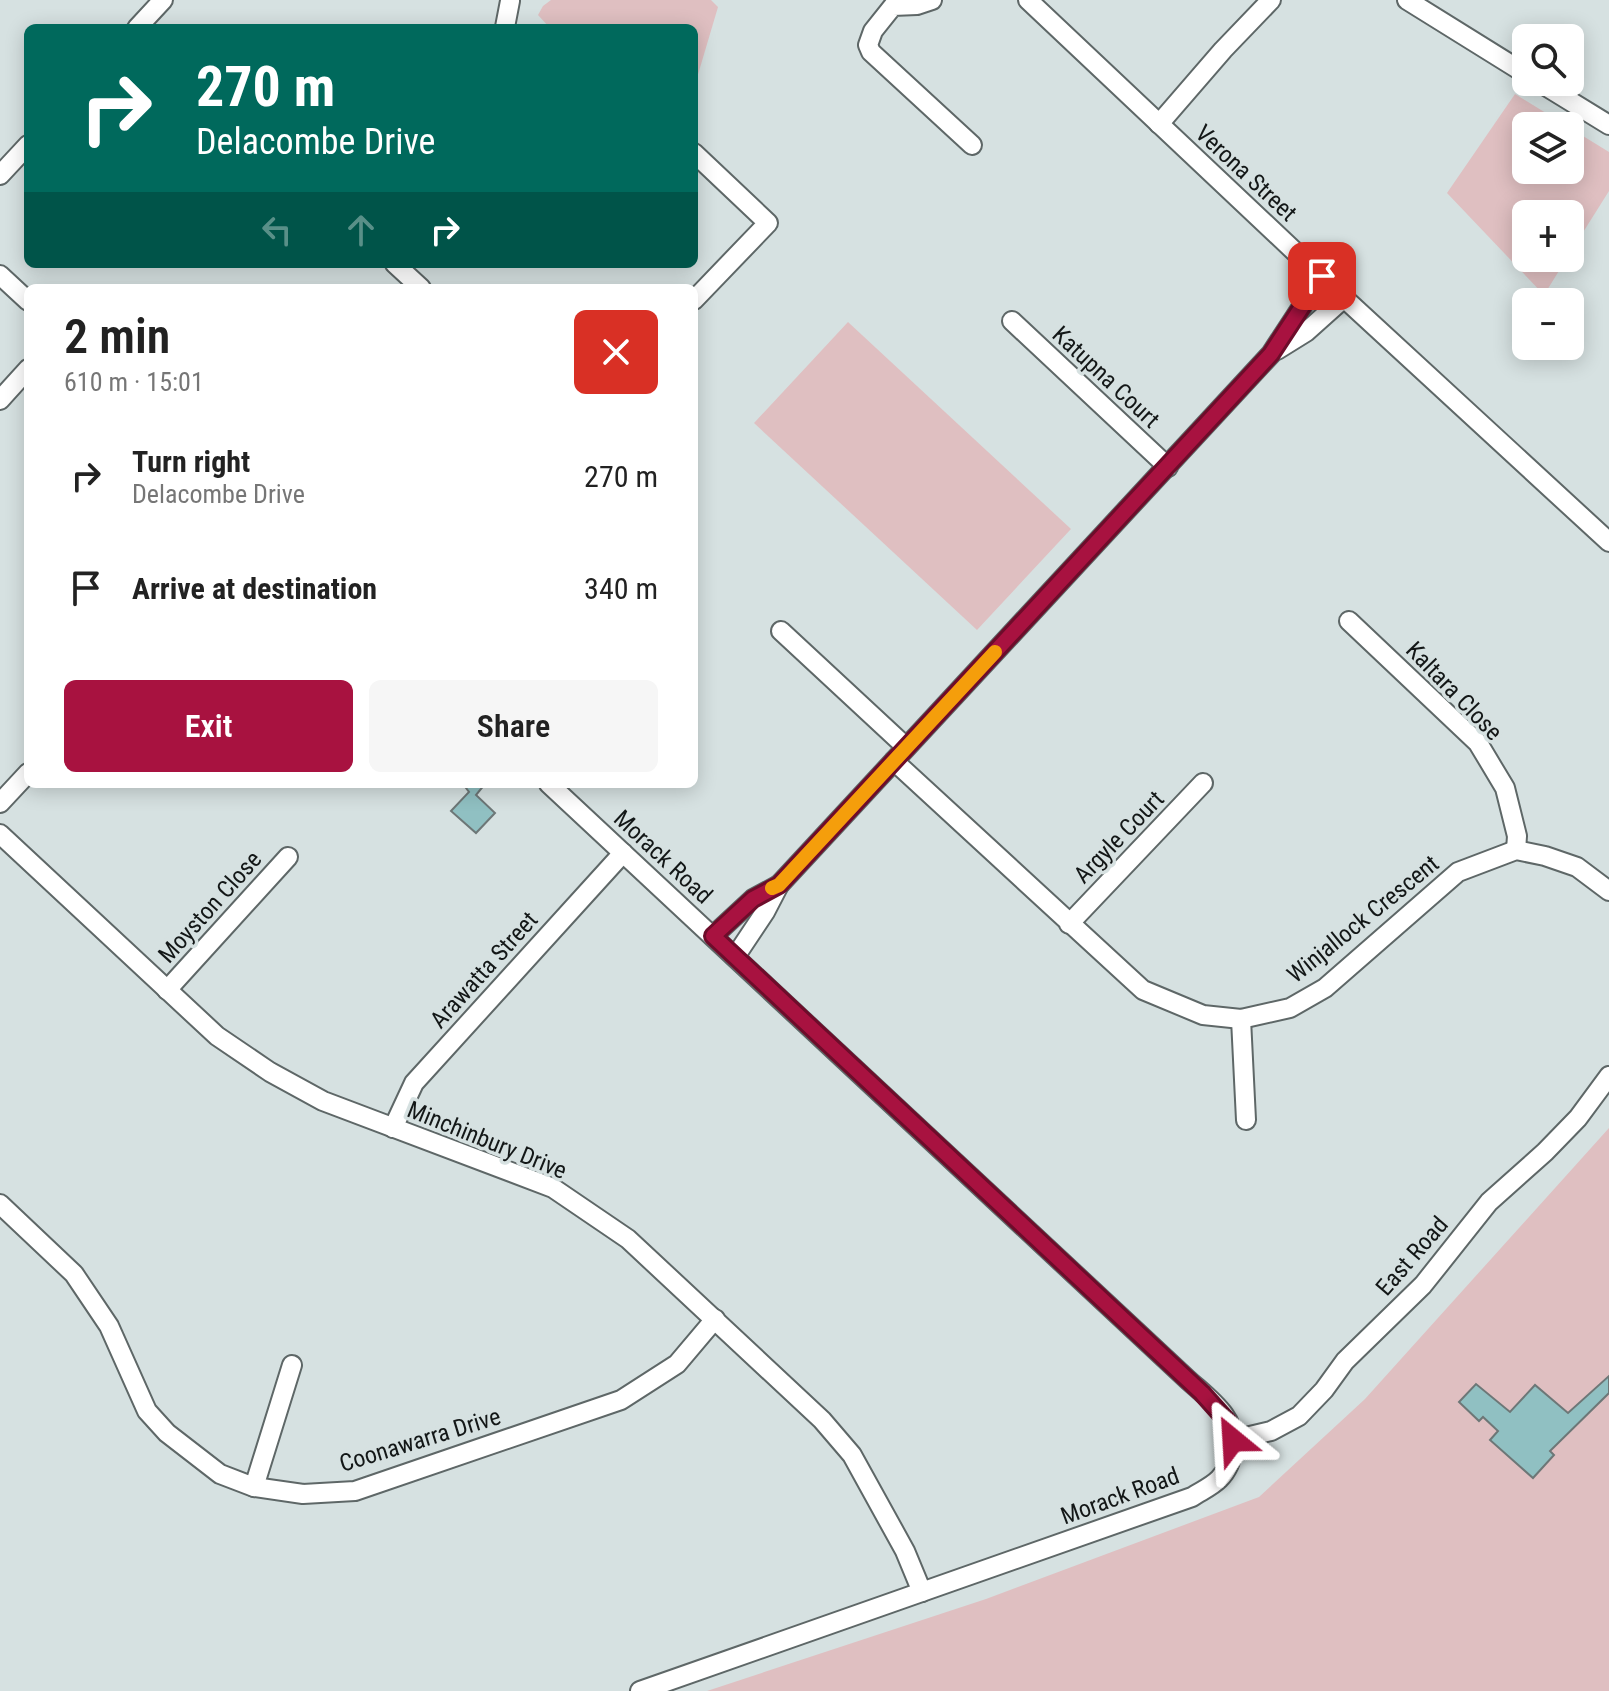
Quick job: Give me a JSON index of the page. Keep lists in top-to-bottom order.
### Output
{
  "streets": {
    "street": [
      "Verona Street",
      "Katupna Court",
      "Kaltara Close",
      "Argyle Court",
      "Morack Road",
      "Moyston Close",
      "Winjallock Crescent",
      "Arawatta Street",
      "Minchinbury Drive",
      "East Road",
      "Coonawarra Drive"
    ]
  },
  "crossings": [
    ["Kaltara Close", "Winjallock Crescent"],
    ["Argyle Court", "Winjallock Crescent"],
    ["Morack Road", "Arawatta Street"],
    ["Morack Road", "Minchinbury Drive"],
    ["Morack Road", "East Road"],
    ["Moyston Close", "Minchinbury Drive"],
    ["Arawatta Street", "Minchinbury Drive"],
    ["Minchinbury Drive", "Coonawarra Drive"]
  ],
  "page": {
    "map_buttons": ["+", "−"],
    "turn": ["270 m", "Delacombe Drive"],
    "heading": ["2 min", "610 m · 15:01"],
    "list": [
      {
        "name": "Turn right",
        "note": "Delacombe Drive",
        "value": "270 m"
      },
      {
        "name": "Arrive at destination",
        "value": "340 m"
      }
    ],
    "buttons": ["Exit", "Share"]
  }
}
